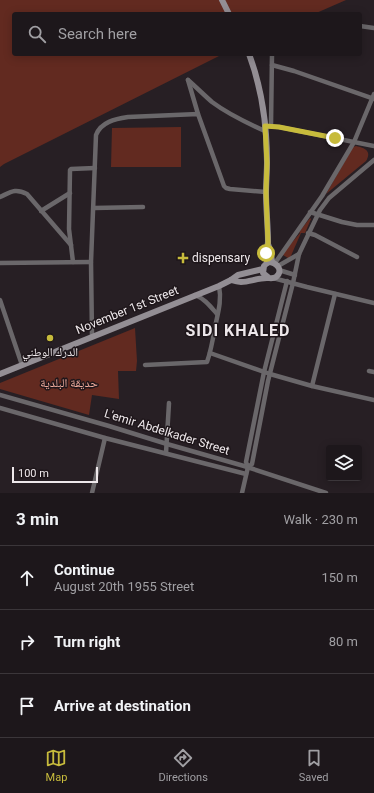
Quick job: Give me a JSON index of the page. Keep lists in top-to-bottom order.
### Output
{
  "streets": {
    "main road": ["November 1st Street"],
    "street": ["L'emir Abdelkader Street"]
  },
  "districts": ["SIDI KHALED"],
  "parks": ["حديقة البلدية"],
  "places": {
    "health": ["dispensary"],
    "other": ["الدرك الوطني"]
  },
  "scale_bar": "100 m",
  "page": {
    "search": "Search here",
    "scale": "100 m",
    "heading": ["3 min", "Walk · 230 m"],
    "list": [
      ["Continue", "August 20th 1955 Street", "150 m"],
      ["Turn right", "80 m"],
      "Arrive at destination"
    ],
    "nav": ["Map", "Directions", "Saved"]
  }
}
